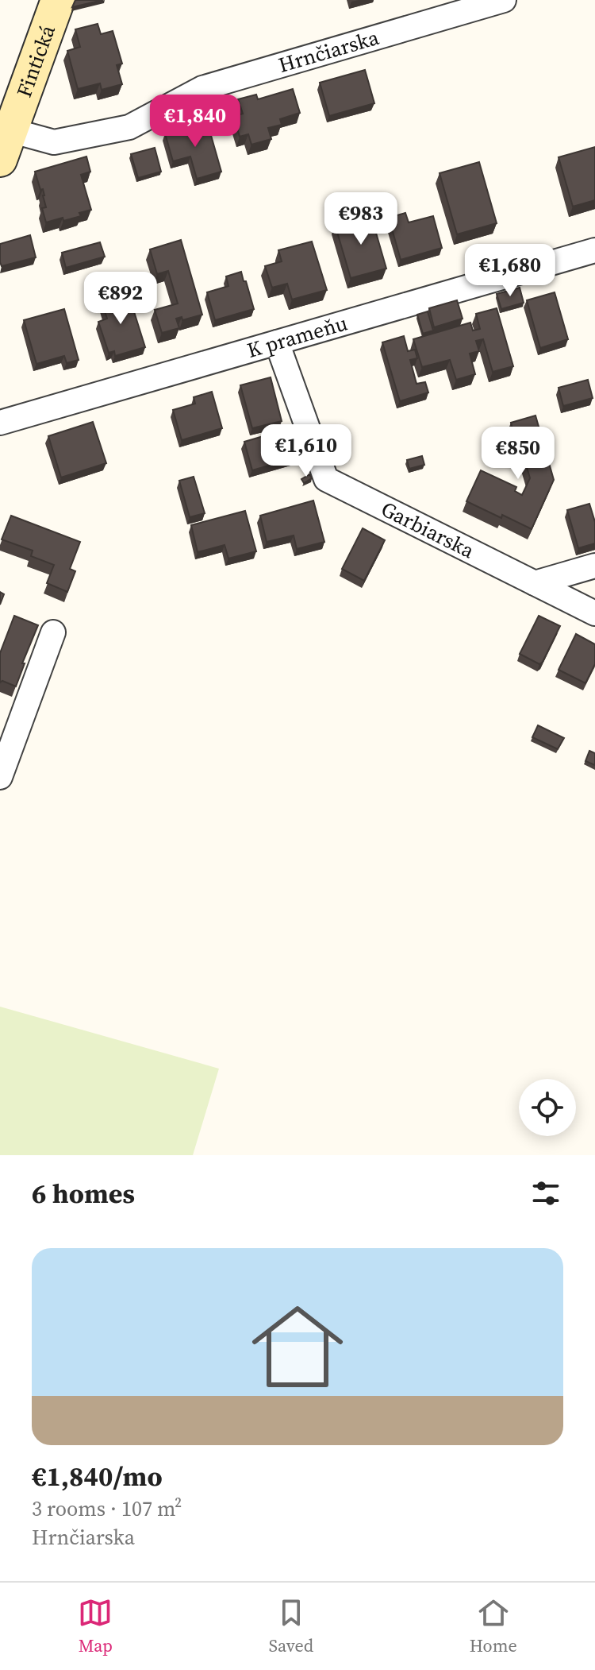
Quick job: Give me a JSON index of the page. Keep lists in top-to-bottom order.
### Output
{
  "streets": {
    "street": [
      "Hrnčiarska",
      "Fintická",
      "K prameňu",
      "Garbiarska"
    ]
  },
  "crossings": [
    ["Hrnčiarska", "Fintická"],
    ["K prameňu", "Garbiarska"]
  ],
  "page": {
    "price": [
      "€1,840",
      "€983",
      "€1,680",
      "€892",
      "€1,610",
      "€850"
    ],
    "heading": "6 homes",
    "list": [
      {
        "name": "€1,840/mo",
        "note": "3 rooms · 107 m² · Hrnčiarska"
      }
    ],
    "tabs": ["Map", "Saved", "Home"]
  }
}
